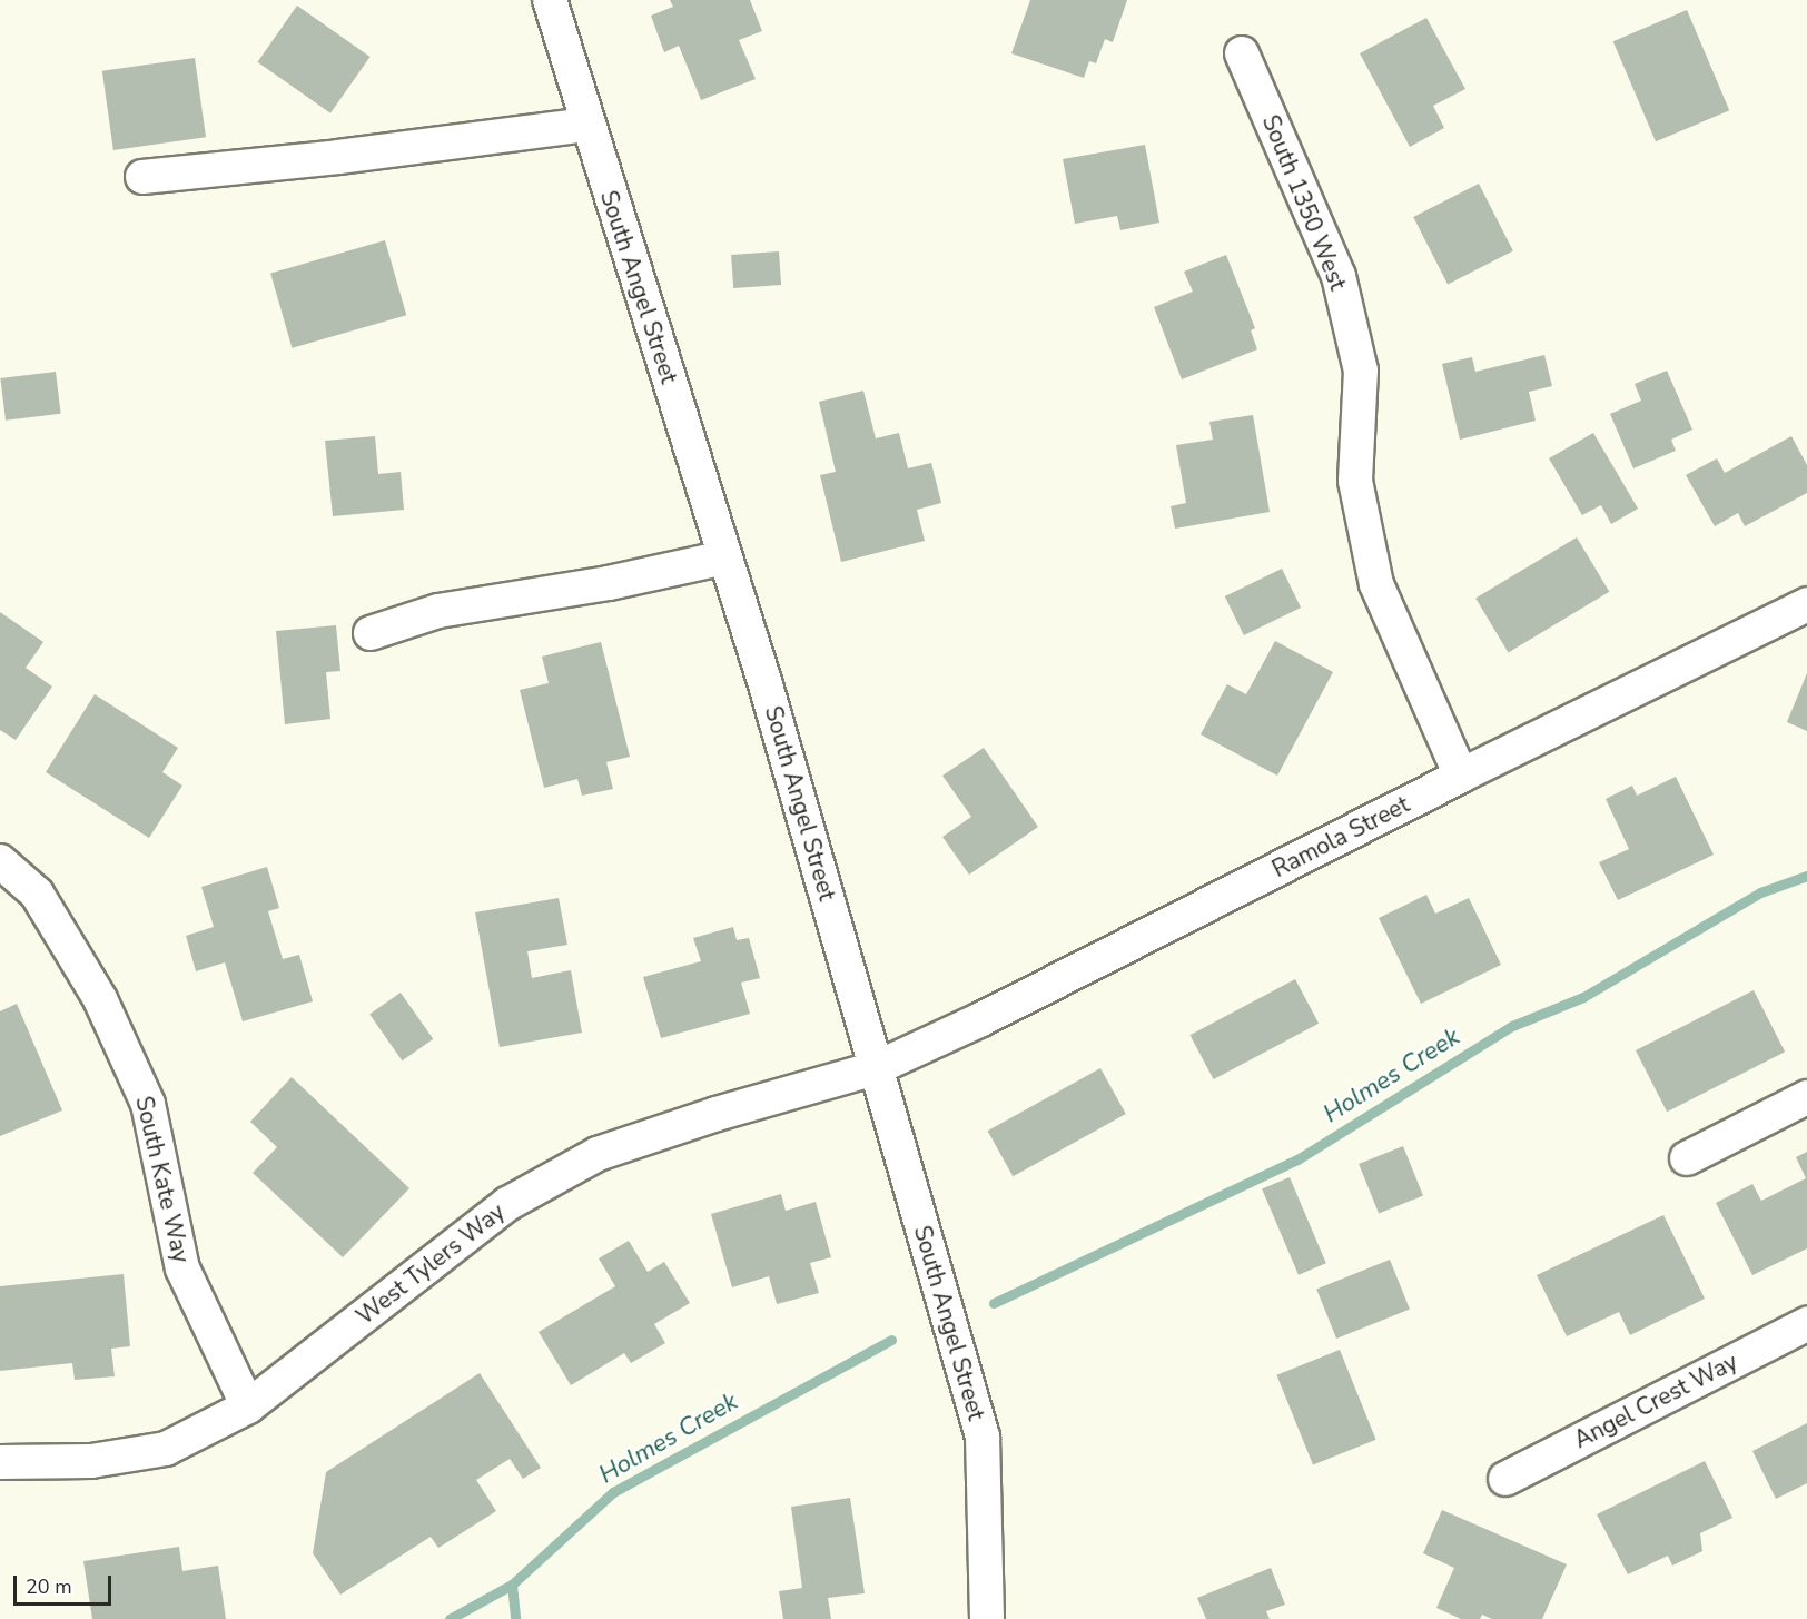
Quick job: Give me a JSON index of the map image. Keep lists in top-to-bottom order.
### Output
{
  "streets": {
    "street": [
      "South 1350 West",
      "South Angel Street",
      "Ramola Street",
      "South Kate Way",
      "West Tylers Way",
      "Angel Crest Way"
    ]
  },
  "crossings": [
    ["South 1350 West", "Ramola Street"],
    ["South Angel Street", "Ramola Street"],
    ["South Angel Street", "West Tylers Way"],
    ["Ramola Street", "West Tylers Way"],
    ["South Kate Way", "West Tylers Way"]
  ],
  "water": ["Holmes Creek"],
  "scale_bar": "20 m"
}
